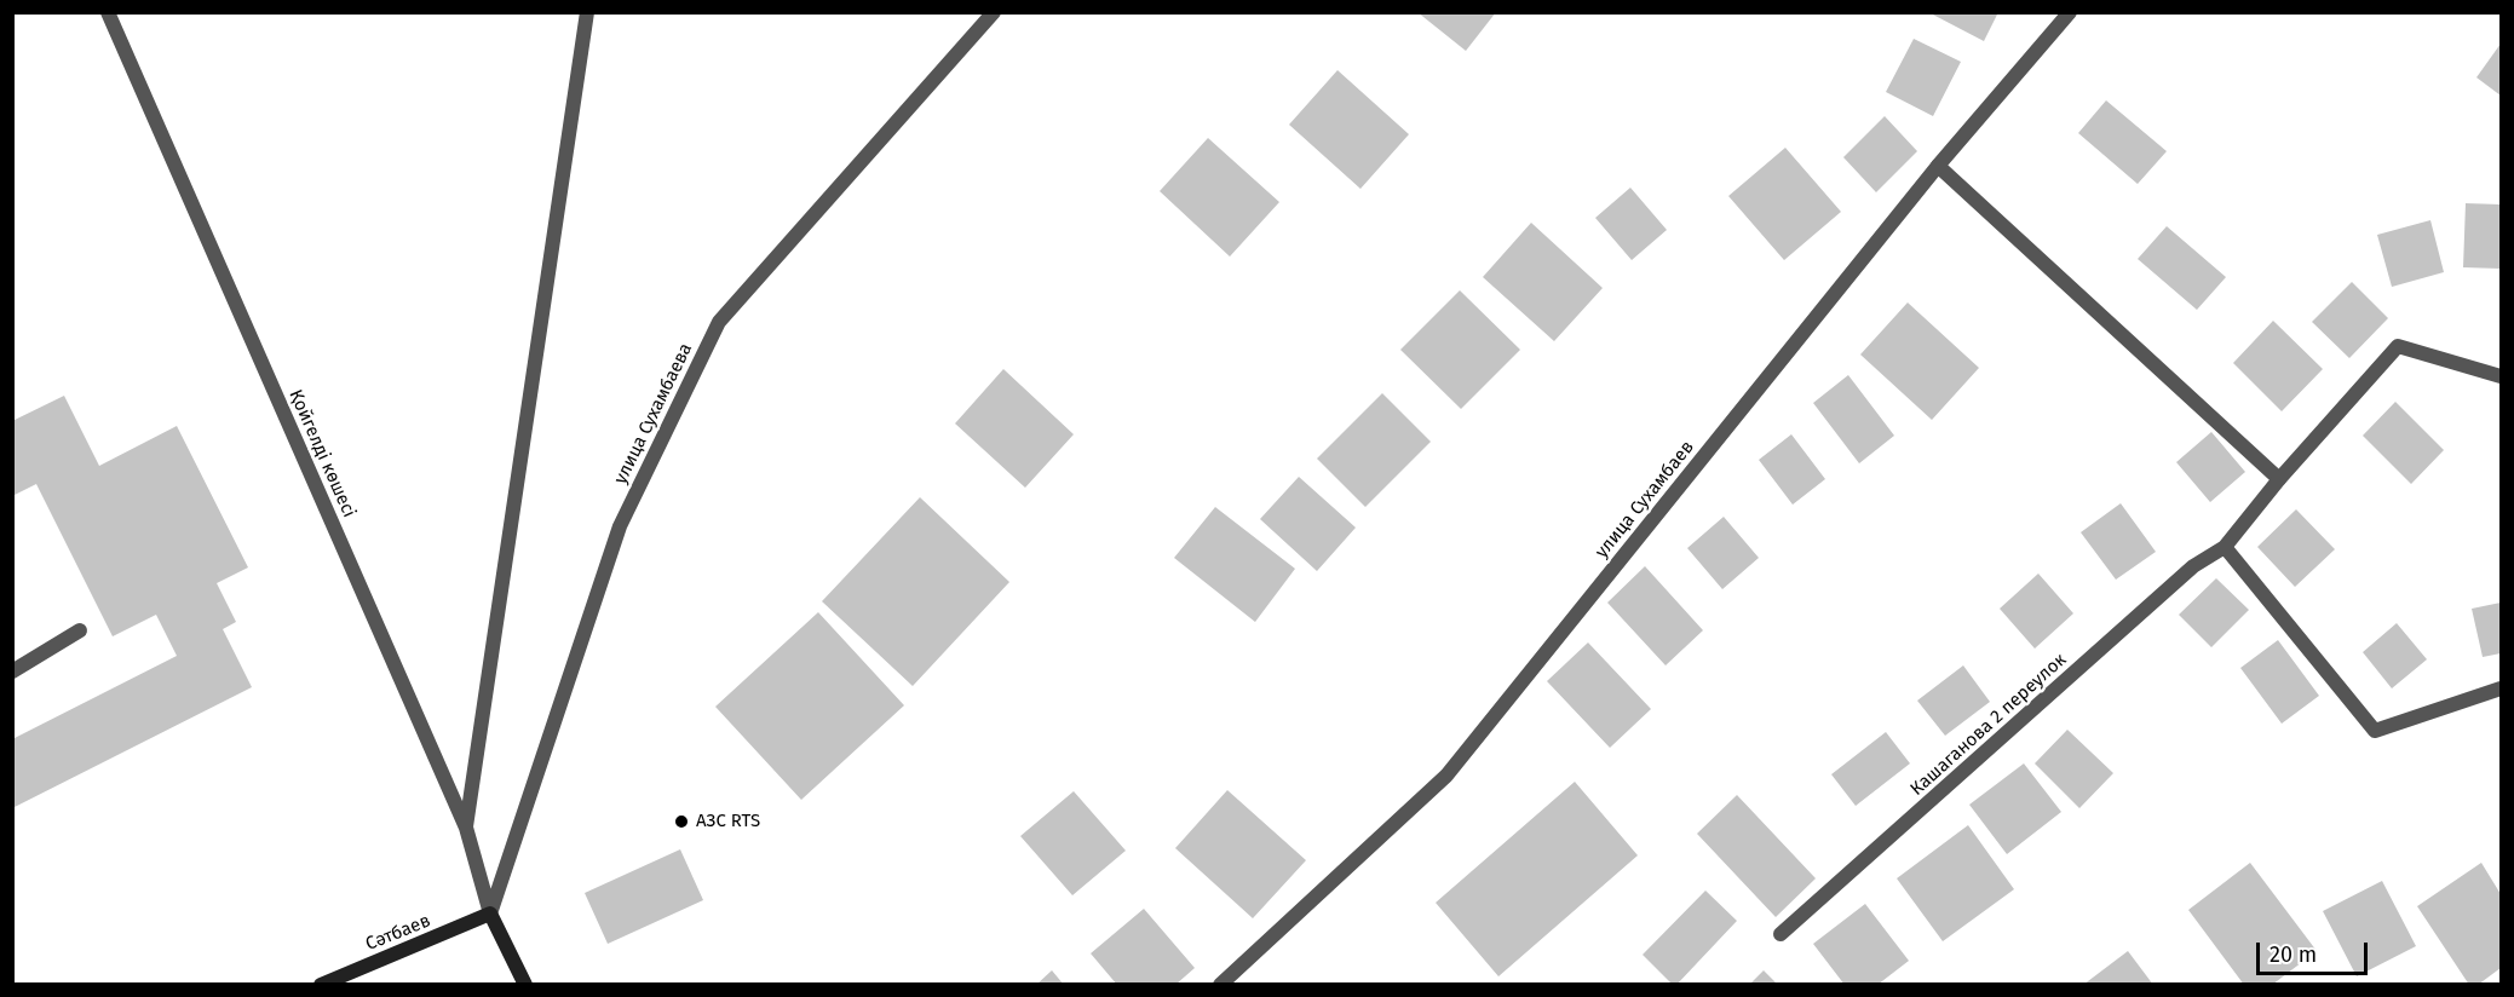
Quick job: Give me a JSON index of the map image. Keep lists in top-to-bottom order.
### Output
{
  "streets": {
    "street": [
      "улица Сухамбаева",
      "Қойгелді көшесі",
      "улица Сухамбаев",
      "Кашаганова 2 переулок",
      "Сәтбаев"
    ]
  },
  "crossings": [
    ["улица Сухамбаева", "Қойгелді көшесі"],
    ["улица Сухамбаева", "Сәтбаев"],
    ["Қойгелді көшесі", "Сәтбаев"]
  ],
  "places": ["АЗС RTS"],
  "scale_bar": "20 m"
}
